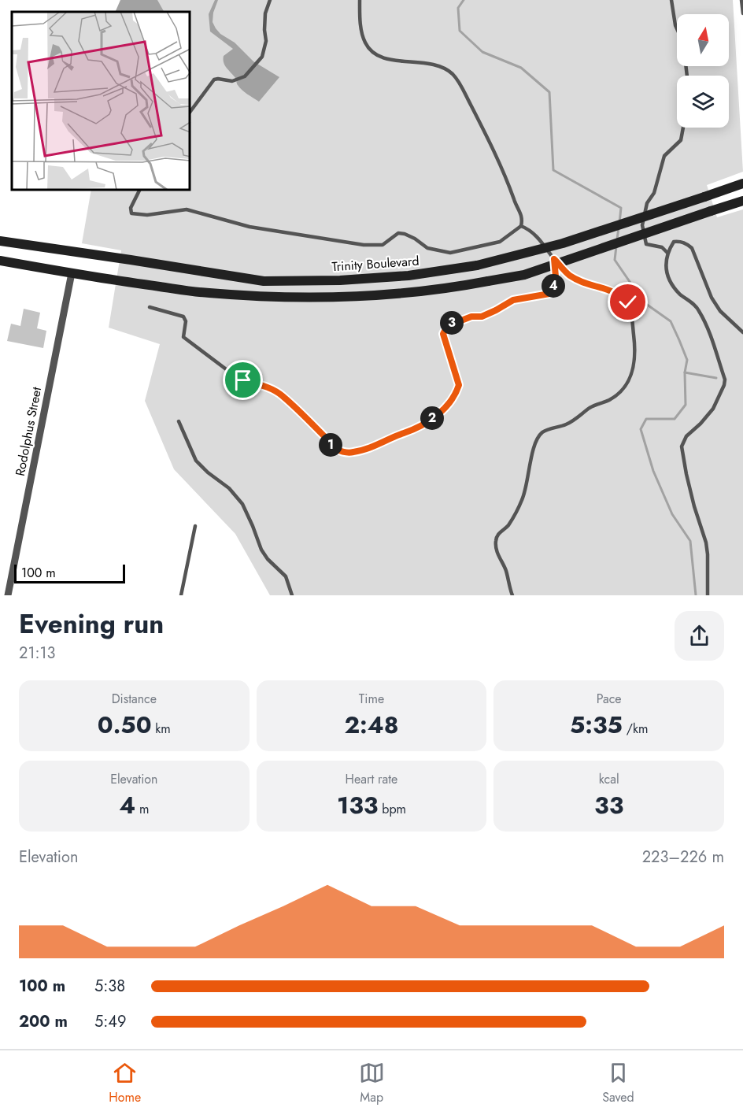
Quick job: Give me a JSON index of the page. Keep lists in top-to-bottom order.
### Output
{
  "streets": {
    "main road": ["Trinity Boulevard"],
    "street": ["Rodolphus Street"]
  },
  "scale_bar": "100 m",
  "north": "top",
  "page": {
    "pins": [
      "4",
      "3",
      "2",
      "1"
    ],
    "scale": "100 m",
    "heading": ["Evening run", "21:13"],
    "stats": [
      ["Distance", "0.50 km"],
      ["Time", "2:48"],
      ["Pace", "5:35 /km"],
      ["Elevation", "4 m"],
      ["Heart rate", "133 bpm"],
      ["kcal", "33"]
    ],
    "chart": ["Elevation", "223–226 m"],
    "list": [
      {
        "name": "100 m",
        "note": "5:38"
      },
      {
        "name": "200 m",
        "note": "5:49"
      }
    ],
    "tabs": ["Home", "Map", "Saved"]
  }
}
